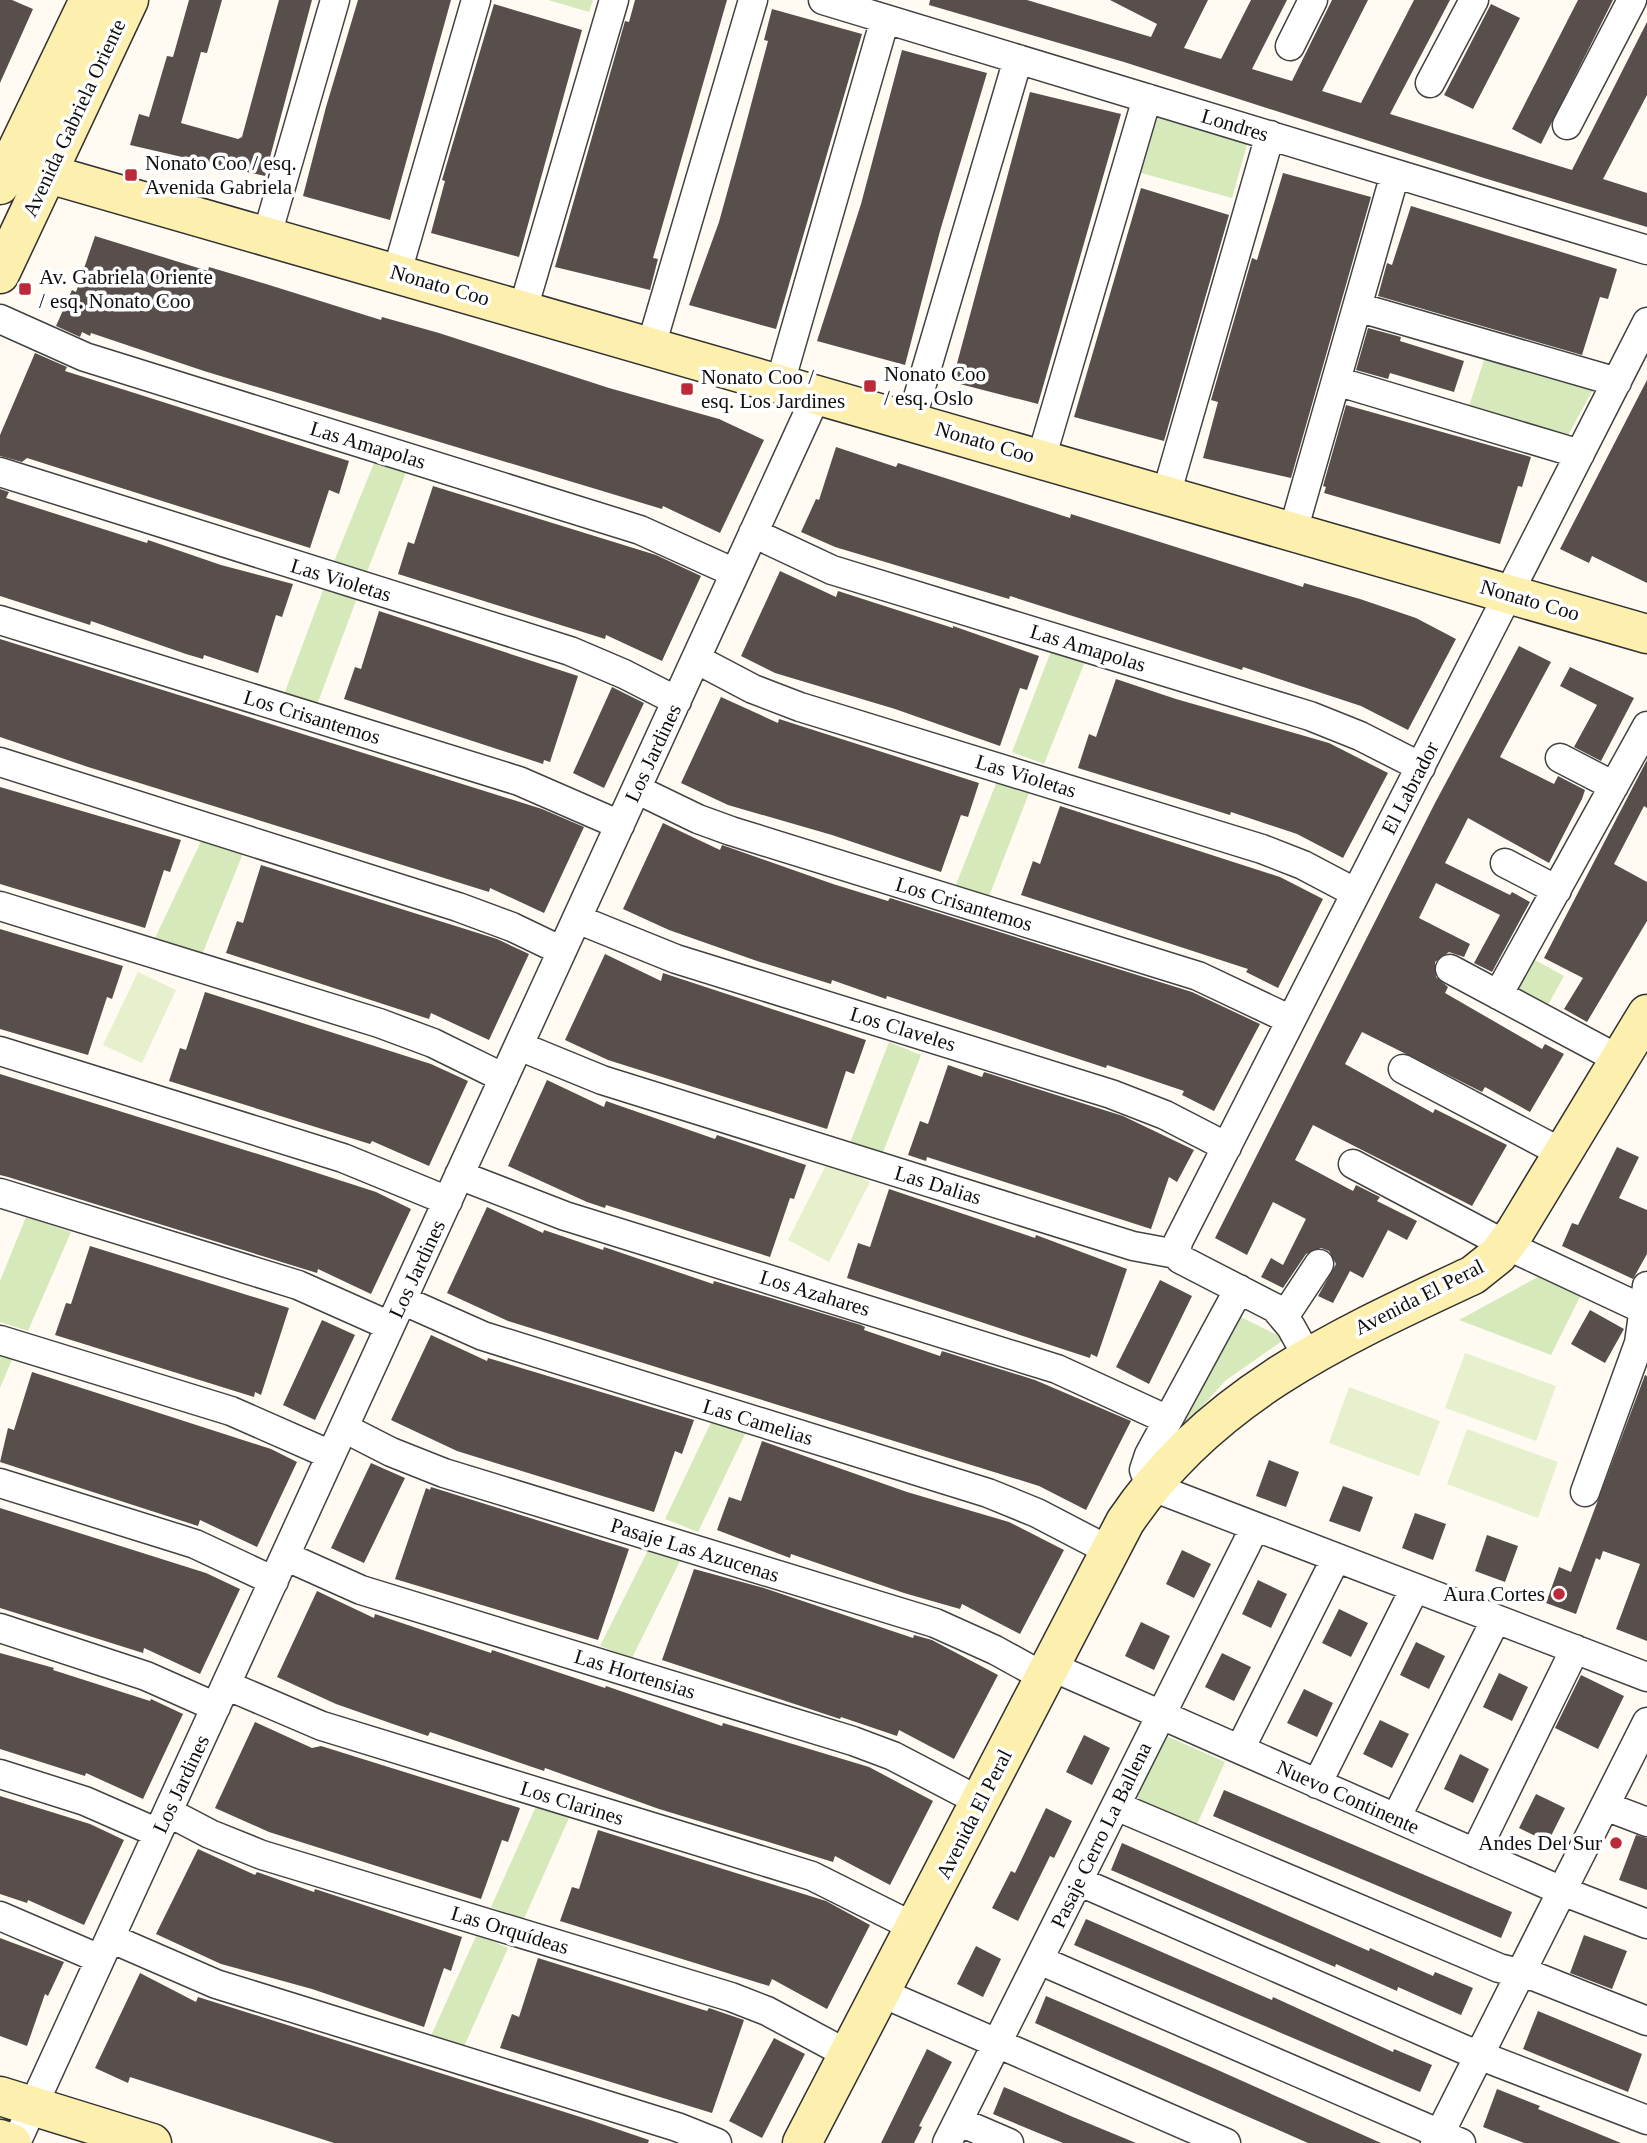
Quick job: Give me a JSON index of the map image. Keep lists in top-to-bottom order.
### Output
{
  "streets": {
    "main road": ["Avenida Gabriela Oriente", "Nonato Coo", "Avenida El Peral"],
    "street": [
      "Londres",
      "Las Amapolas",
      "Las Violetas",
      "Los Crisantemos",
      "Los Jardines",
      "El Labrador",
      "Los Claveles",
      "Las Dalias",
      "Los Azahares",
      "Las Camelias",
      "Pasaje Las Azucenas",
      "Las Hortensias",
      "Nuevo Continente",
      "Los Clarines",
      "Pasaje Cerro La Ballena",
      "Las Orquídeas"
    ]
  },
  "crossings": [
    ["Avenida Gabriela Oriente", "Nonato Coo"],
    ["Nonato Coo", "Los Jardines"],
    ["Nonato Coo", "El Labrador"],
    ["Las Amapolas", "Los Jardines"],
    ["Las Amapolas", "El Labrador"],
    ["Las Violetas", "Los Jardines"],
    ["Las Violetas", "El Labrador"],
    ["Los Crisantemos", "Los Jardines"],
    ["Los Crisantemos", "El Labrador"],
    ["Los Jardines", "Los Claveles"],
    ["Los Jardines", "Las Dalias"],
    ["Los Jardines", "Los Azahares"],
    ["Los Jardines", "Las Camelias"],
    ["Los Jardines", "Pasaje Las Azucenas"],
    ["Los Jardines", "Las Hortensias"],
    ["Los Jardines", "Los Clarines"],
    ["Los Jardines", "Las Orquídeas"],
    ["El Labrador", "Los Claveles"],
    ["El Labrador", "Las Dalias"],
    ["Las Dalias", "Avenida El Peral"],
    ["Avenida El Peral", "Las Camelias"],
    ["Avenida El Peral", "Pasaje Las Azucenas"],
    ["Avenida El Peral", "Las Hortensias"],
    ["Avenida El Peral", "Nuevo Continente"],
    ["Avenida El Peral", "Los Clarines"],
    ["Avenida El Peral", "Las Orquídeas"],
    ["Pasaje Las Azucenas", "Nuevo Continente"],
    ["Nuevo Continente", "Pasaje Cerro La Ballena"]
  ],
  "places": {
    "transit": [
      "Nonato Coo / esq. Avenida Gabriela",
      "Av. Gabriela Oriente / esq. Nonato Coo",
      "Nonato Coo / esq. Oslo",
      "Nonato Coo / esq. Los Jardines"
    ],
    "other": ["Aura Cortes", "Andes Del Sur"]
  }
}
